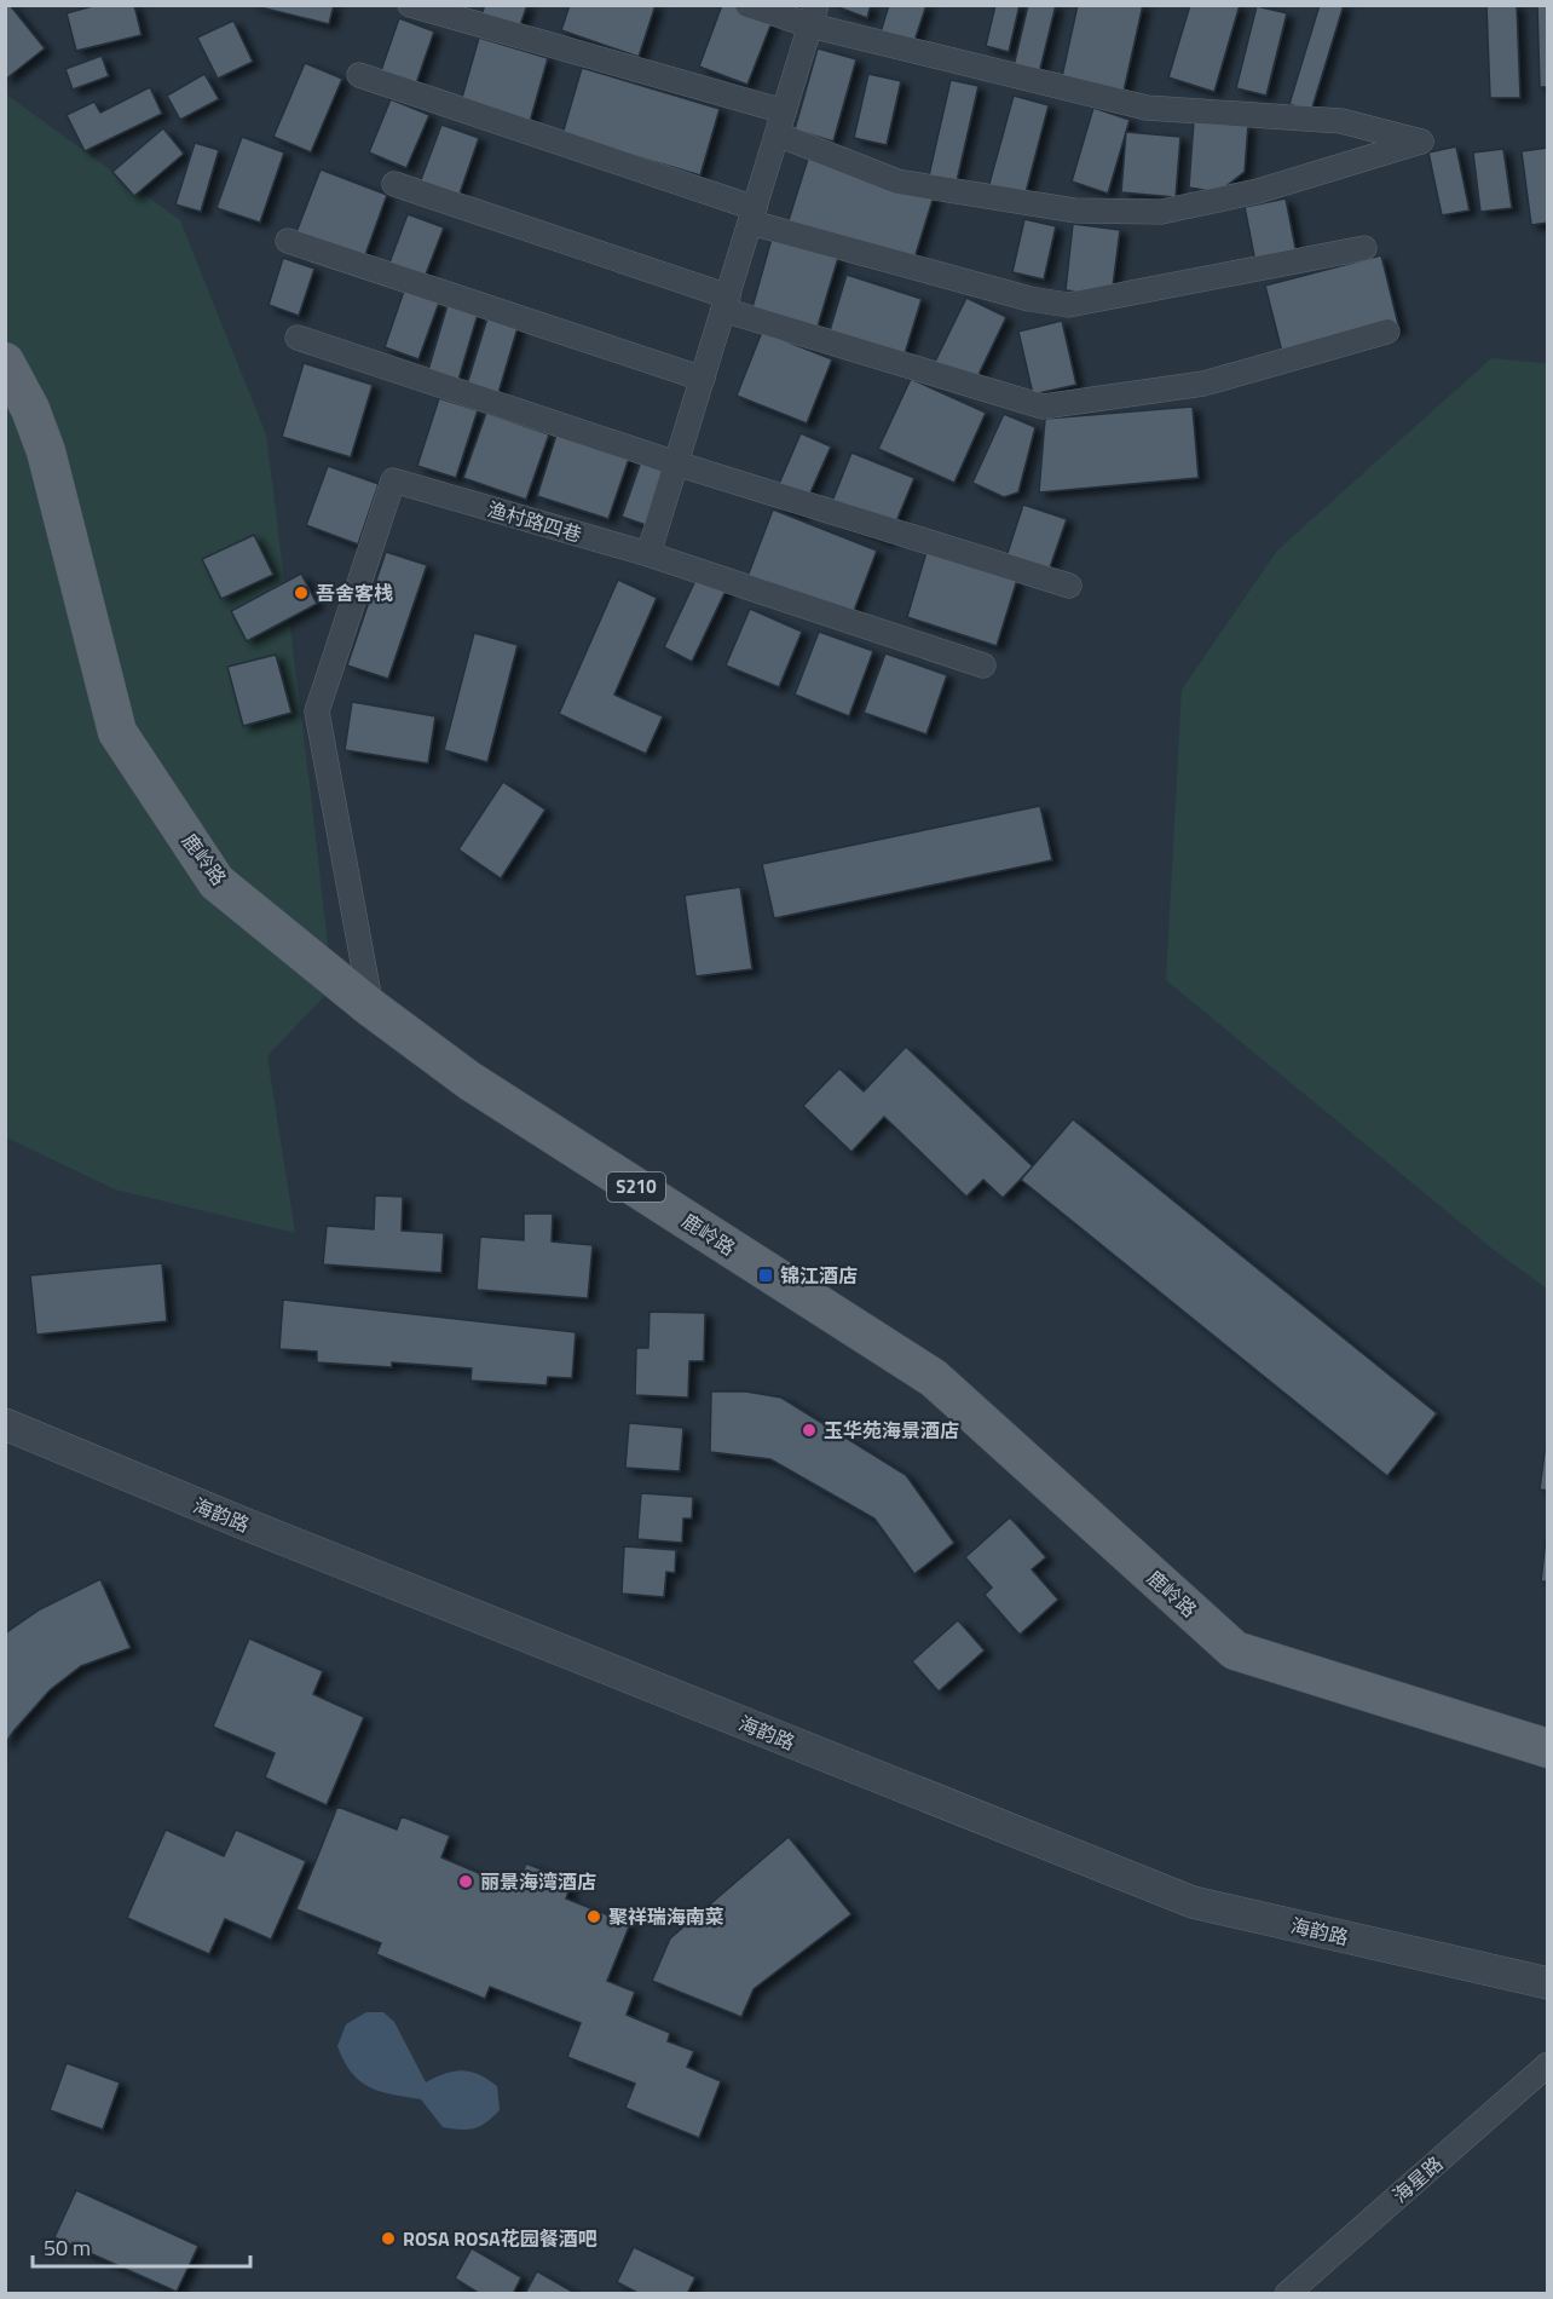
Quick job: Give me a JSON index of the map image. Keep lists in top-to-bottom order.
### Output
{
  "streets": {
    "main road": ["鹿岭路", "S210"],
    "street": ["渔村路四巷", "海韵路", "海星路"]
  },
  "crossings": [
    ["渔村路四巷", "鹿岭路"]
  ],
  "places": {
    "other": [
      "吾舍客栈",
      "玉华苑海景酒店",
      "丽景海湾酒店",
      "聚祥瑞海南菜",
      "ROSA ROSA花园餐酒吧"
    ],
    "transit": ["锦江酒店"]
  },
  "scale_bar": "50 m"
}
